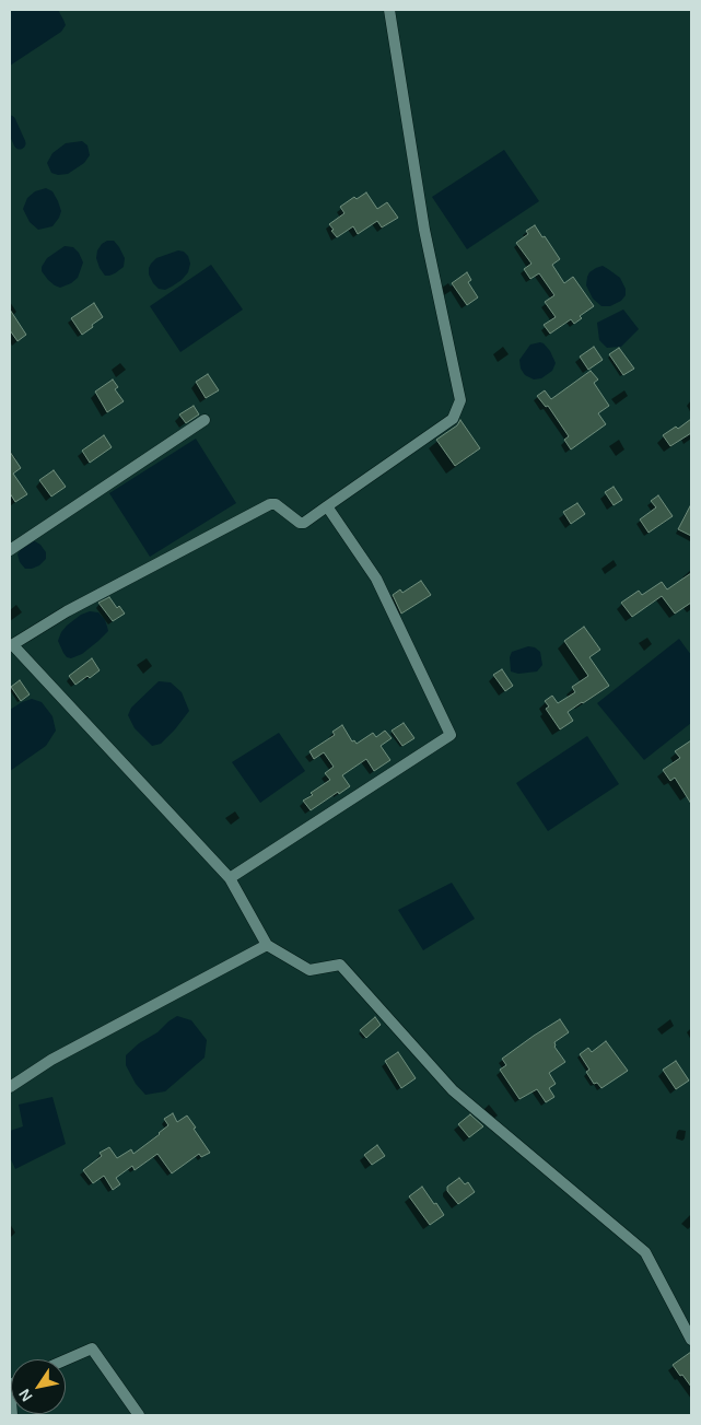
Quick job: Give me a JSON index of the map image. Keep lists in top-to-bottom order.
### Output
{
  "north": "bottom left"
}
